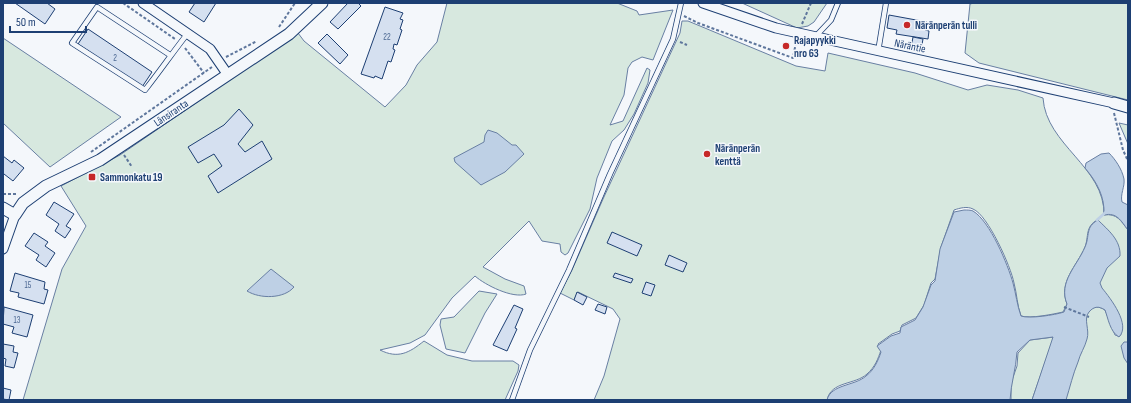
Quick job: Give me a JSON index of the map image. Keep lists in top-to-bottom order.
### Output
{
  "streets": {
    "street": ["Näräntie", "Länsiranta"]
  },
  "places": {
    "other": ["Näränperän tulli", "Rajapyykki nro 63", "Näränperän kenttä"],
    "transit": ["Sammonkatu 19"]
  },
  "house_numbers": [
    "22",
    "2",
    "15",
    "13"
  ],
  "scale_bar": "50 m"
}
